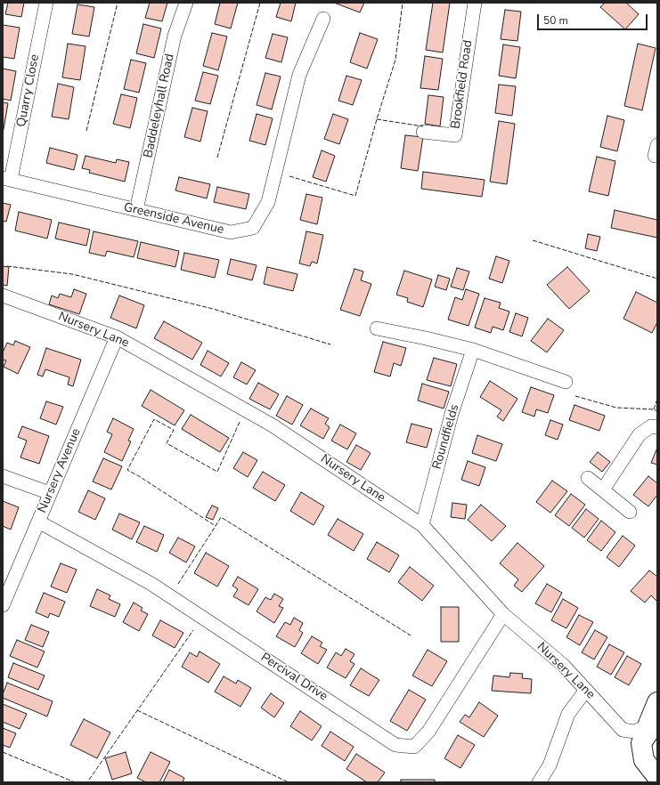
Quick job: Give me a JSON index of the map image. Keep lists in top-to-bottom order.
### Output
{
  "streets": {
    "street": [
      "Brookfield Road",
      "Quarry Close",
      "Baddeleyhall Road",
      "Greenside Avenue",
      "Nursery Lane",
      "Roundfields",
      "Nursery Avenue",
      "Percival Drive"
    ]
  },
  "crossings": [
    ["Quarry Close", "Greenside Avenue"],
    ["Baddeleyhall Road", "Greenside Avenue"],
    ["Nursery Lane", "Roundfields"],
    ["Nursery Lane", "Nursery Avenue"],
    ["Nursery Lane", "Percival Drive"],
    ["Nursery Avenue", "Percival Drive"]
  ],
  "scale_bar": "50 m"
}
